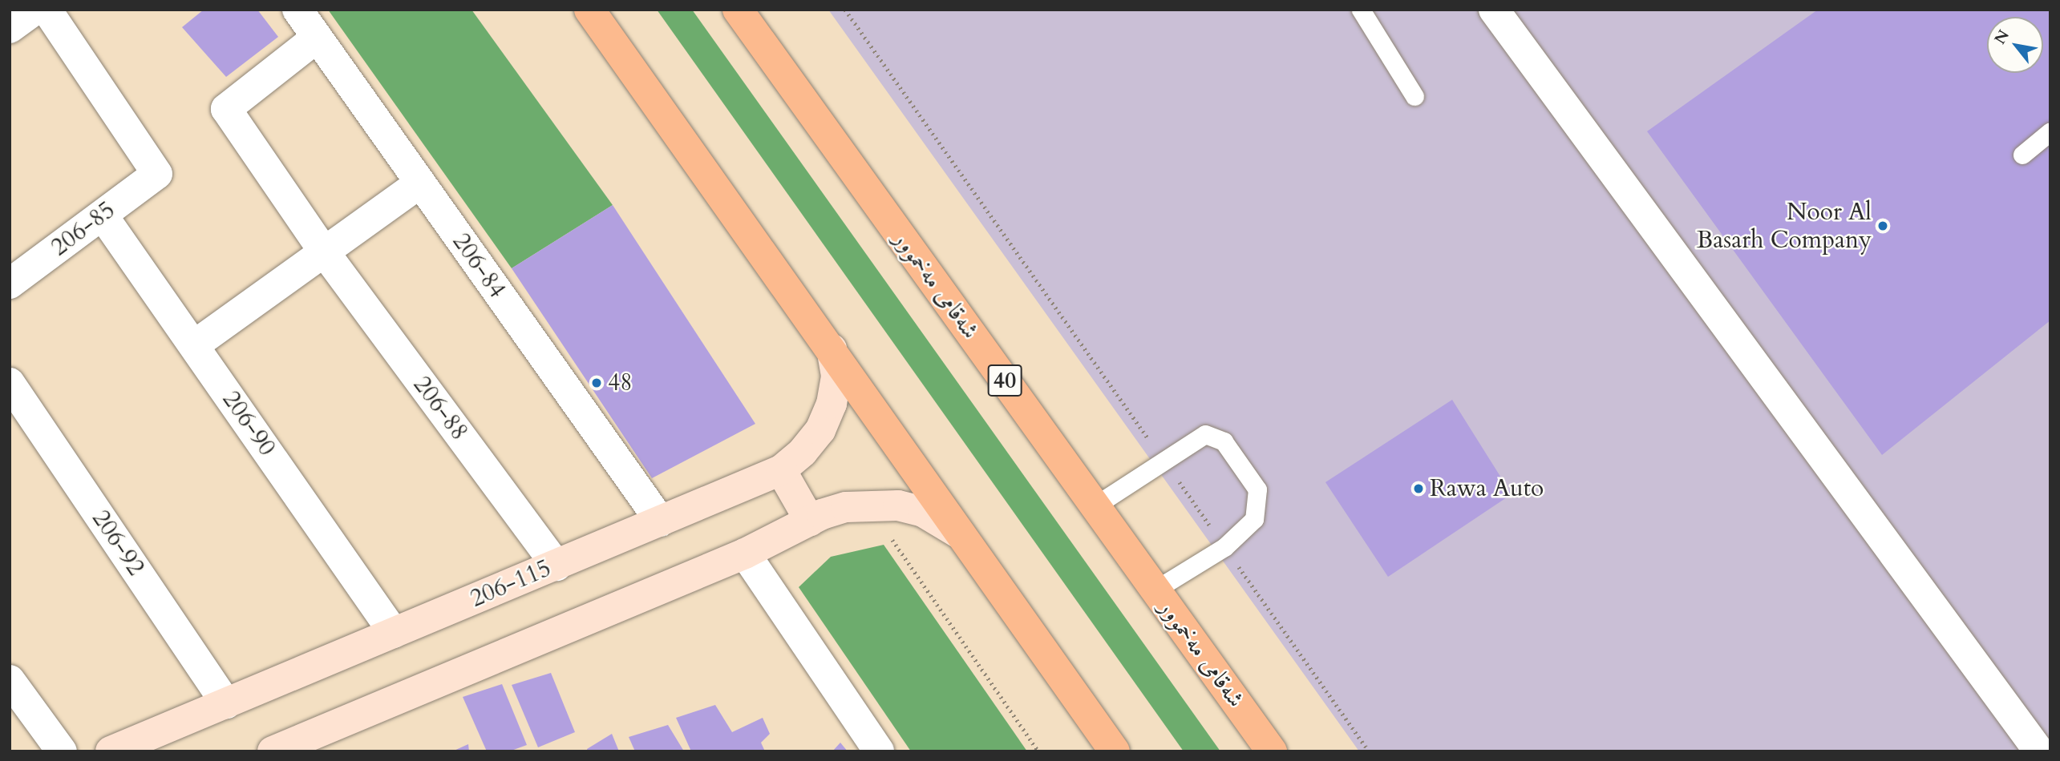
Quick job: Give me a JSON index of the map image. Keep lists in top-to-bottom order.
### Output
{
  "streets": {
    "highway": ["شەقامی مەخموور", "40"],
    "street": [
      "206-85",
      "206-84",
      "206-88",
      "206-90",
      "206-92",
      "206-115"
    ]
  },
  "crossings": [
    ["206-85", "206-90"],
    ["206-84", "206-88"],
    ["206-84", "206-115"],
    ["206-88", "206-115"],
    ["206-90", "206-115"],
    ["206-92", "206-115"]
  ],
  "places": ["Noor Al Basarh Company", "48", "Rawa Auto"],
  "north": "top left"
}
